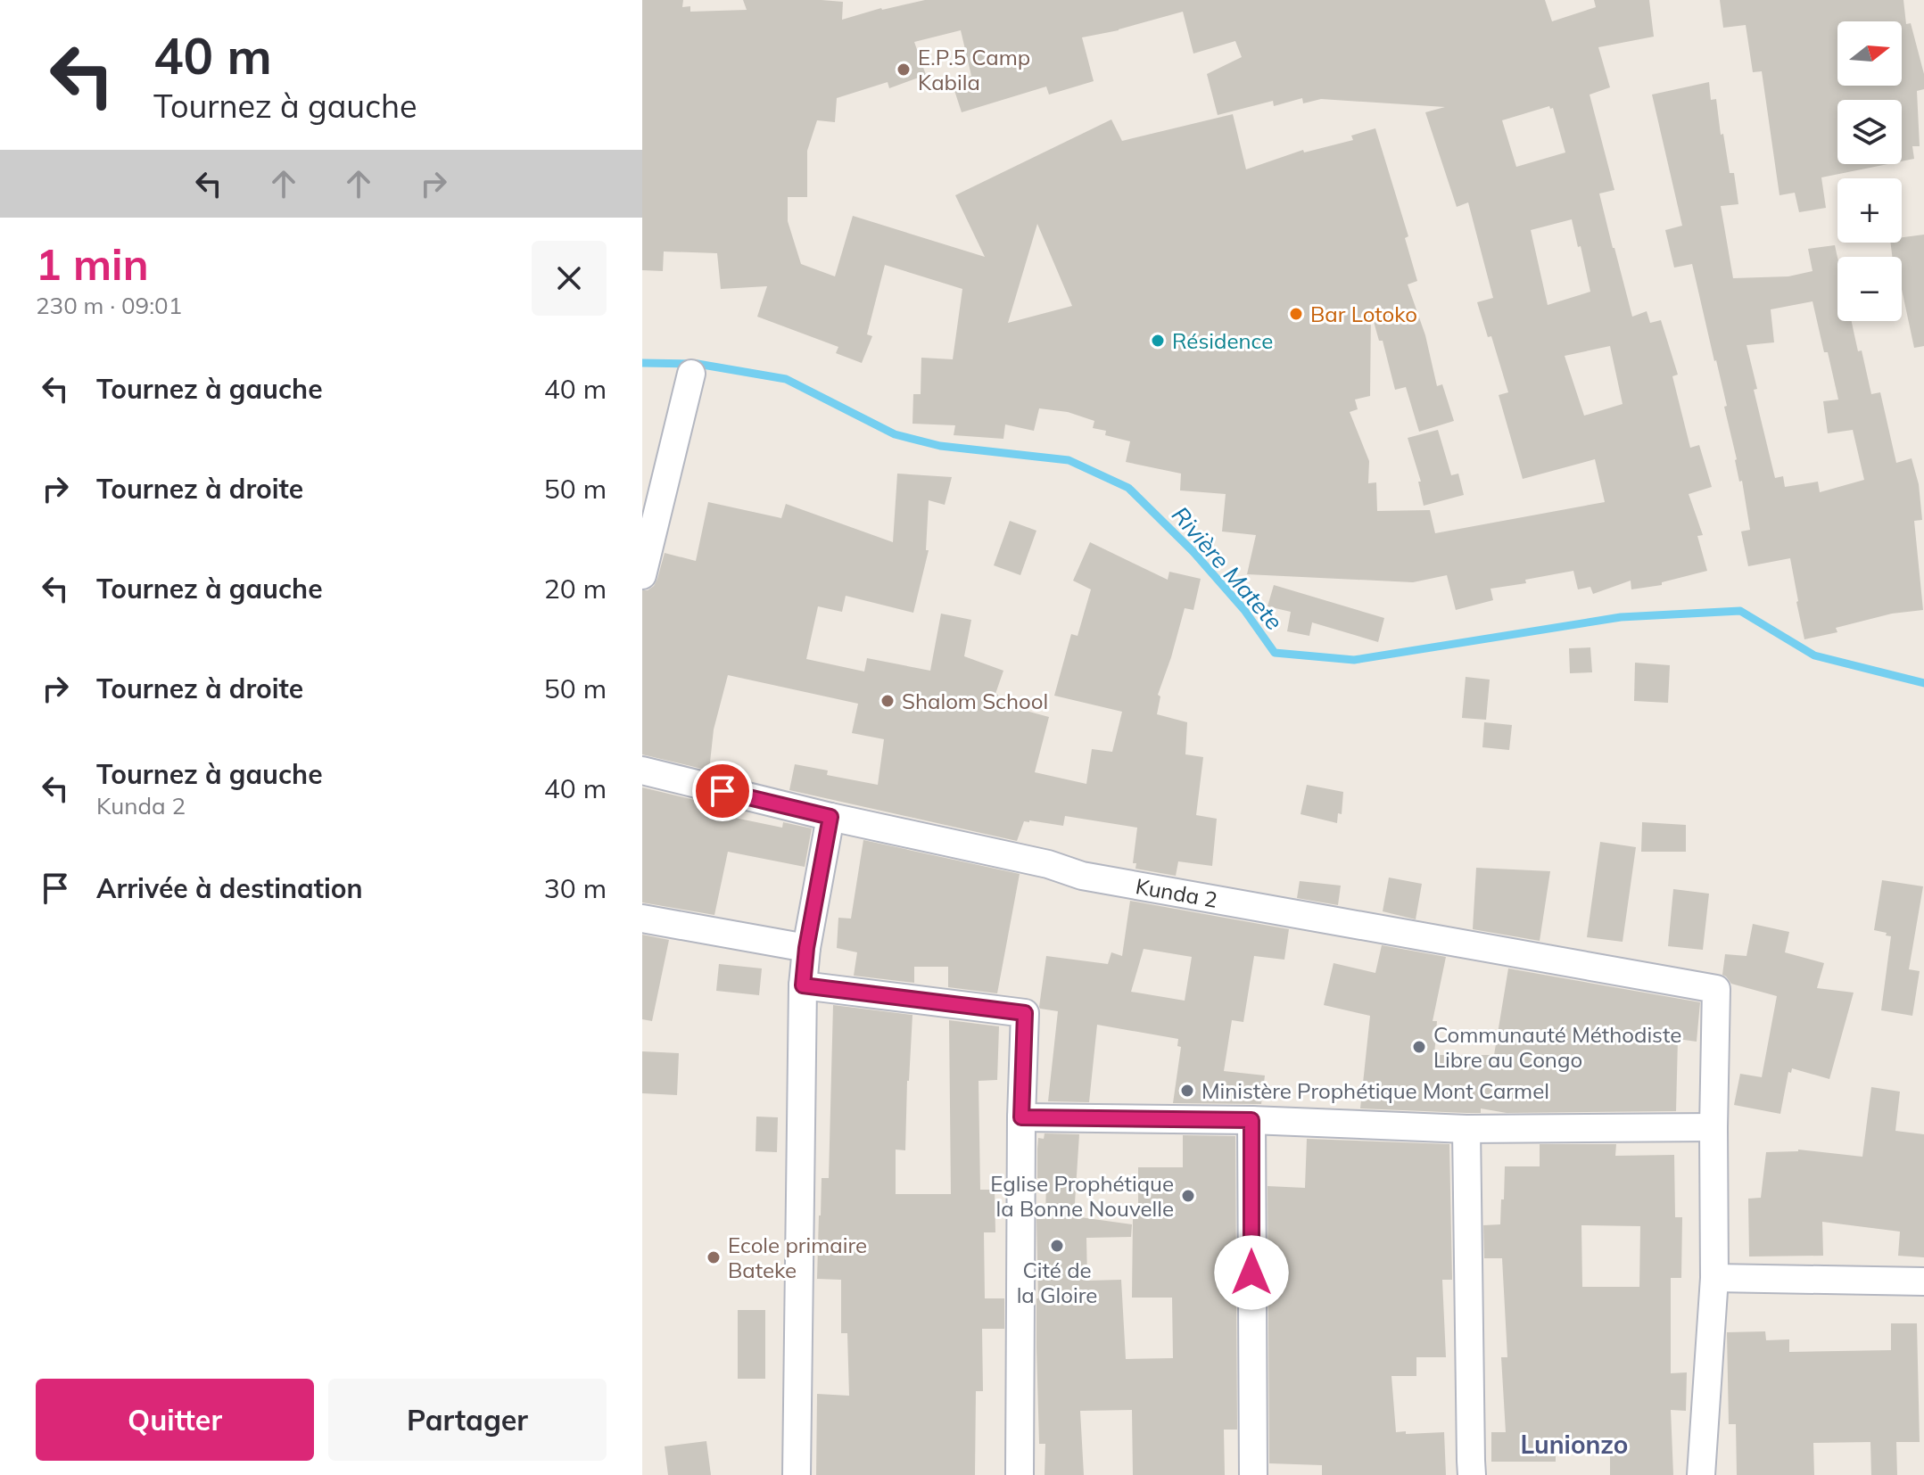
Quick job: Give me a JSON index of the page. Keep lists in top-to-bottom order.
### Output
{
  "streets": {
    "street": ["Kunda 2"]
  },
  "districts": ["Lunionzo"],
  "water": ["Rivière Matete"],
  "places": [
    "E.P.5 Camp Kabila",
    "Bar Lotoko",
    "Résidence",
    "Shalom School",
    "Communauté Méthodiste Libre au Congo",
    "Ministère Prophétique Mont Carmel",
    "Eglise Prophétique la Bonne Nouvelle",
    "Cité de la Gloire",
    "Ecole primaire Bateke"
  ],
  "north": "right",
  "page": {
    "turn": ["40 m", "Tournez à gauche"],
    "map_buttons": ["+", "−"],
    "heading": ["1 min", "230 m · 09:01"],
    "list": [
      {
        "name": "Tournez à gauche",
        "value": "40 m"
      },
      {
        "name": "Tournez à droite",
        "value": "50 m"
      },
      {
        "name": "Tournez à gauche",
        "value": "20 m"
      },
      {
        "name": "Tournez à droite",
        "value": "50 m"
      },
      {
        "name": "Tournez à gauche",
        "note": "Kunda 2",
        "value": "40 m"
      },
      {
        "name": "Arrivée à destination",
        "value": "30 m"
      }
    ],
    "buttons": ["Quitter", "Partager"]
  }
}
